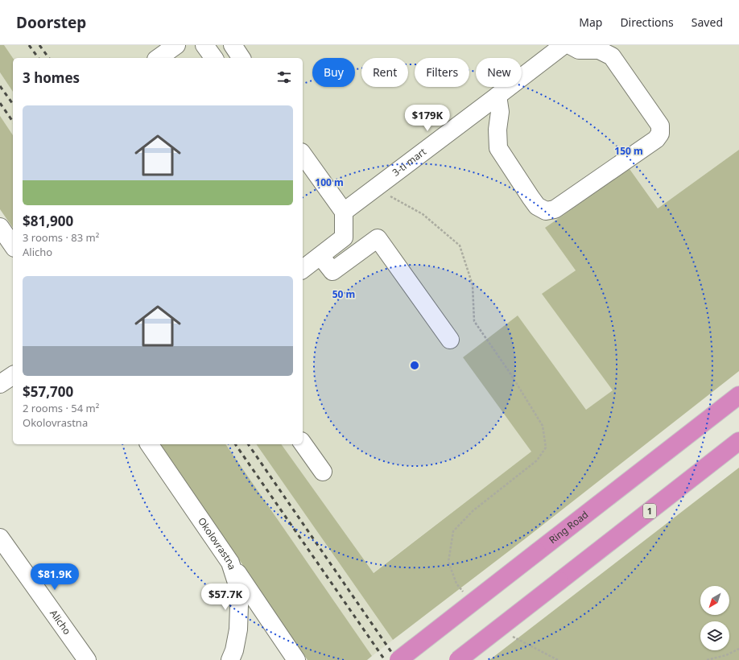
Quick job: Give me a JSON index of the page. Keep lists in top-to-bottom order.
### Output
{
  "streets": {
    "highway": ["1", "Ring Road"],
    "street": ["3-ti mart", "Okolovrastna", "Alicho"]
  },
  "north": "bottom left",
  "page": {
    "header": "Doorstep",
    "nav": ["Map", "Directions", "Saved"],
    "chip": [
      "Buy",
      "Rent",
      "Filters",
      "New"
    ],
    "heading": "3 homes",
    "list": [
      {
        "name": "$81,900",
        "note": "3 rooms · 83 m² · Alicho"
      },
      {
        "name": "$57,700",
        "note": "2 rooms · 54 m² · Okolovrastna"
      }
    ],
    "price": ["$179K", "$81.9K", "$57.7K"]
  },
  "rings": ["150 m", "100 m", "50 m"]
}
